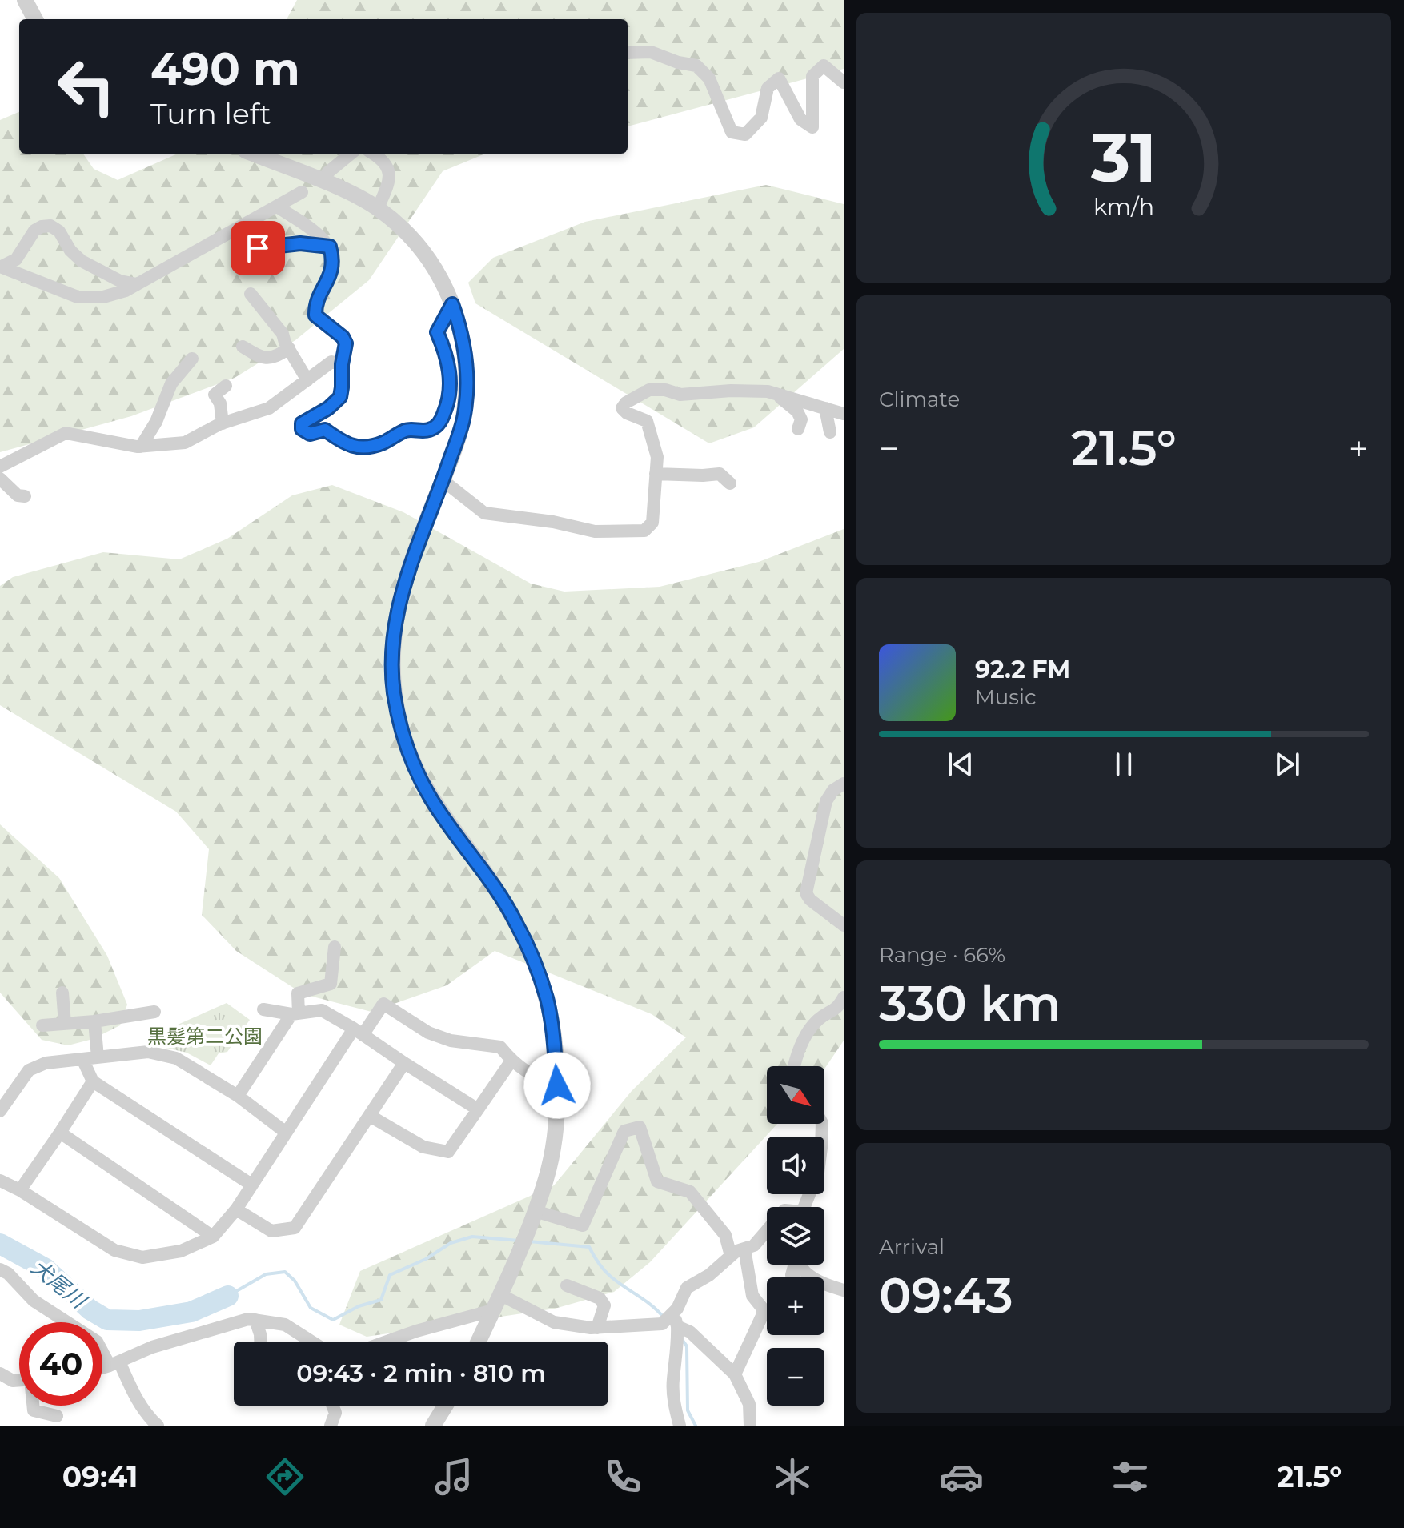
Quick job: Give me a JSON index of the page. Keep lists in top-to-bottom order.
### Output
{
  "water": ["犬尾川"],
  "parks": ["黒髪第二公園"],
  "north": "bottom right",
  "page": {
    "turn": ["490 m", "Turn left"],
    "tile": [
      "Climate",
      ["Range · 66%", "330 km"],
      ["Arrival", "09:43"]
    ],
    "heat": ["−", "21.5°", "+"],
    "song": ["92.2 FM", "Music"],
    "map_buttons": ["+", "−"],
    "limit": "40",
    "trip": "09:43 · 2 min · 810 m",
    "tabs": ["09:41", "21.5°"],
    "gauge": ["31", "km/h"]
  }
}
